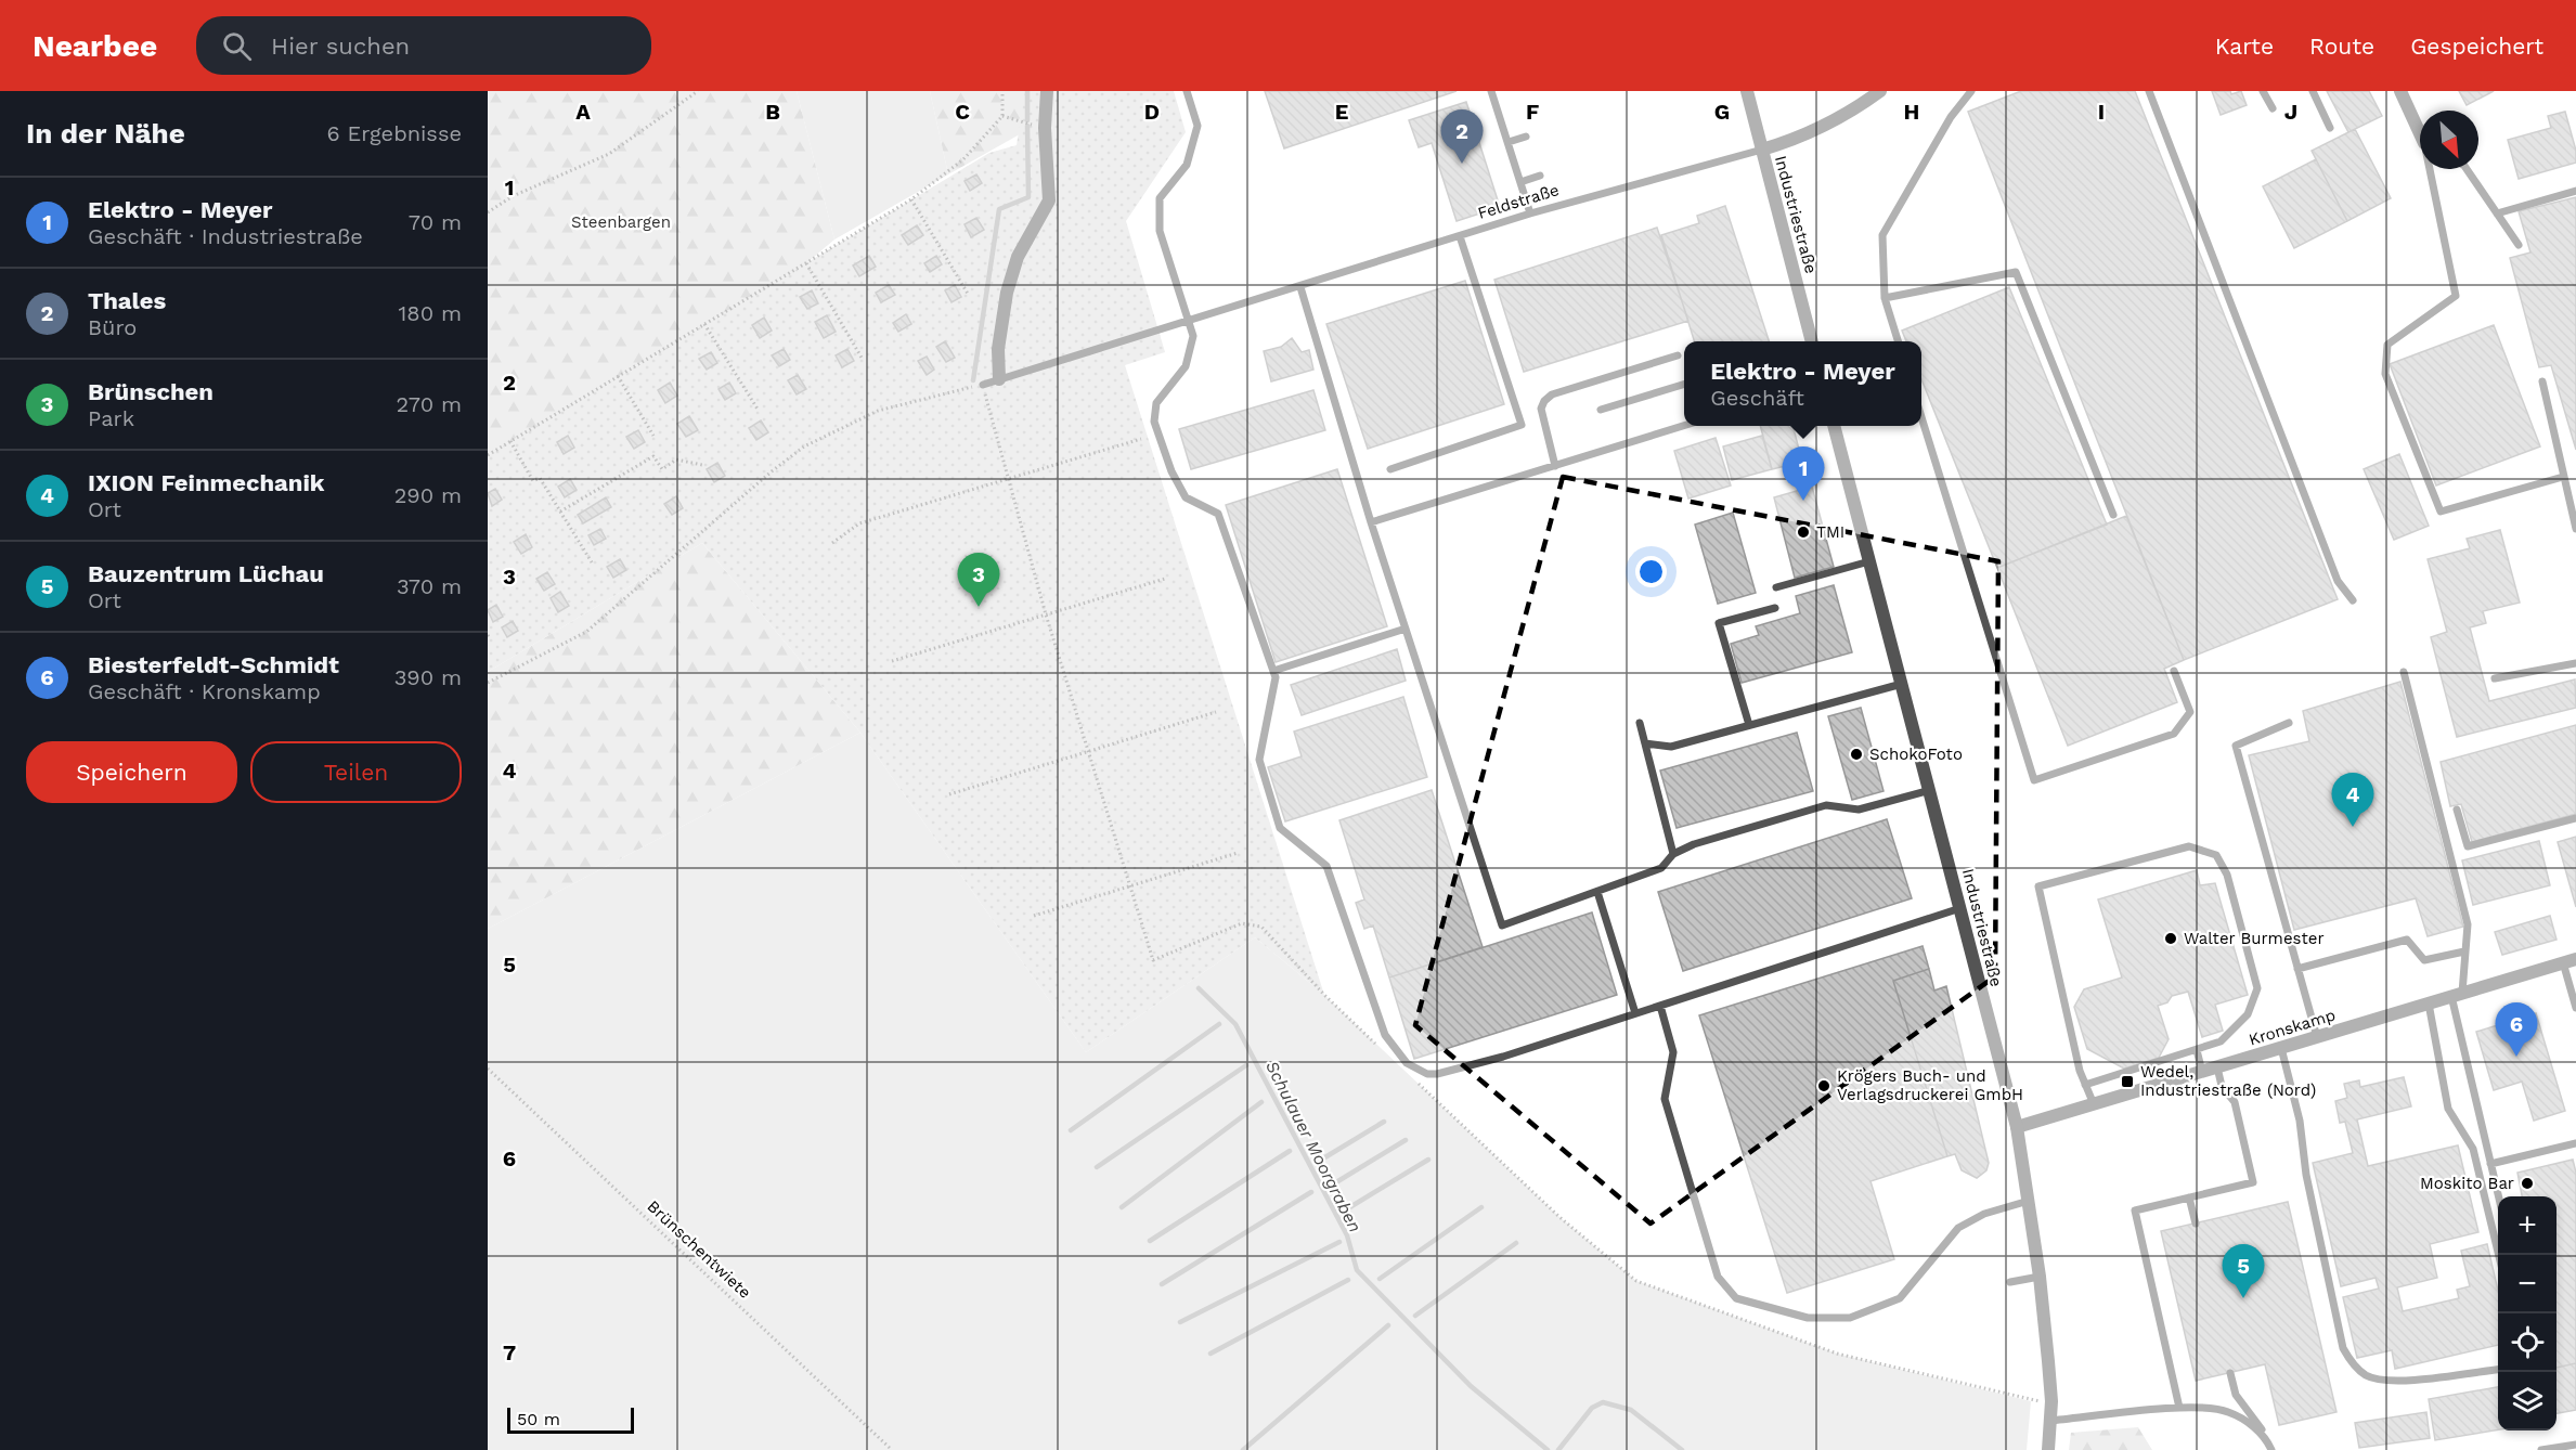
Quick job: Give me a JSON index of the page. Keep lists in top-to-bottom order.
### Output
{
  "streets": {
    "street": ["Feldstraße", "Industriestraße", "Kronskamp"],
    "path": ["Brünschentwiete"]
  },
  "crossings": [
    ["Feldstraße", "Industriestraße"],
    ["Industriestraße", "Kronskamp"]
  ],
  "water": ["Schulauer Moorgraben"],
  "parks": ["Steenbargen"],
  "places": {
    "other": [
      "TMI",
      "SchokoFoto",
      "Walter Burmester",
      "Krögers Buch- und Verlagsdruckerei GmbH",
      "Moskito Bar"
    ],
    "transit": ["Wedel, Industriestraße (Nord)"]
  },
  "scale_bar": "50 m",
  "north": "bottom right",
  "page": {
    "header": "Nearbee",
    "search": "Hier suchen",
    "nav": ["Karte", "Route", "Gespeichert"],
    "heading": ["In der Nähe", "6 Ergebnisse"],
    "pins": [
      "2",
      "1",
      "3",
      "4",
      "6",
      "5"
    ],
    "list": [
      {
        "mark": "1",
        "name": "Elektro - Meyer",
        "note": "Geschäft · Industriestraße",
        "value": "70 m"
      },
      {
        "mark": "2",
        "name": "Thales",
        "note": "Büro",
        "value": "180 m"
      },
      {
        "mark": "3",
        "name": "Brünschen",
        "note": "Park",
        "value": "270 m"
      },
      {
        "mark": "4",
        "name": "IXION Feinmechanik",
        "note": "Ort",
        "value": "290 m"
      },
      {
        "mark": "5",
        "name": "Bauzentrum Lüchau",
        "note": "Ort",
        "value": "370 m"
      },
      {
        "mark": "6",
        "name": "Biesterfeldt-Schmidt",
        "note": "Geschäft · Kronskamp",
        "value": "390 m"
      }
    ],
    "popup": ["Elektro - Meyer", "Geschäft"],
    "buttons": ["Speichern", "Teilen"],
    "map_buttons": ["+", "−"],
    "scale": "50 m"
  },
  "grid": {
    "columns": [
      "A",
      "B",
      "C",
      "D",
      "E",
      "F",
      "G",
      "H",
      "I",
      "J"
    ],
    "rows": [
      "1",
      "2",
      "3",
      "4",
      "5",
      "6",
      "7"
    ]
  }
}
